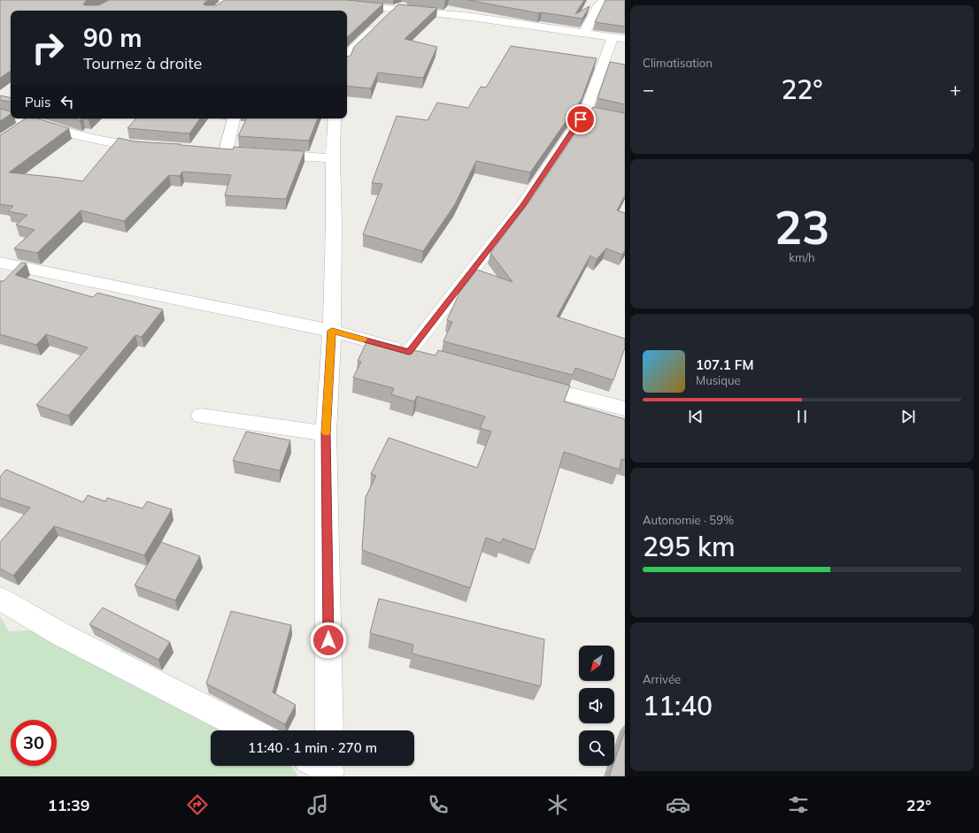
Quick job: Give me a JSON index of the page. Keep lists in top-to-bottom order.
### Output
{
  "north": "bottom left",
  "page": {
    "tile": [
      "Climatisation",
      ["23", "km/h"],
      ["Autonomie · 59%", "295 km"],
      ["Arrivée", "11:40"]
    ],
    "turn": ["90 m", "Tournez à droite"],
    "heat": ["−", "22°", "+"],
    "then": "Puis",
    "song": ["107.1 FM", "Musique"],
    "limit": "30",
    "trip": "11:40 · 1 min · 270 m",
    "tabs": ["11:39", "22°"]
  }
}
